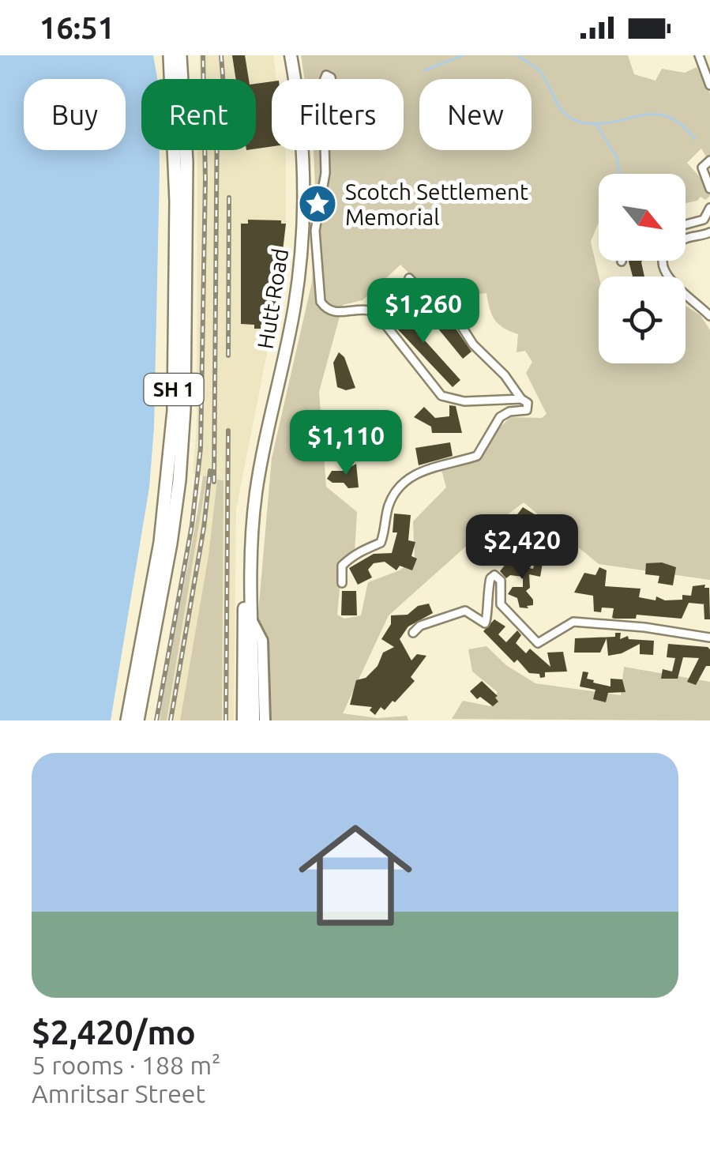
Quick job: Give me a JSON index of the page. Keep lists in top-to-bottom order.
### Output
{
  "streets": {
    "highway": ["SH 1"],
    "main road": ["Hutt Road"]
  },
  "places": {
    "place": ["Scotch Settlement Memorial"]
  },
  "north": "bottom right",
  "page": {
    "status": "16:51",
    "chip": [
      "Buy",
      "Rent",
      "Filters",
      "New"
    ],
    "price": ["$1,260", "$1,110", "$2,420"],
    "list": [
      {
        "name": "$2,420/mo",
        "note": "5 rooms · 188 m² · Amritsar Street"
      }
    ]
  }
}
